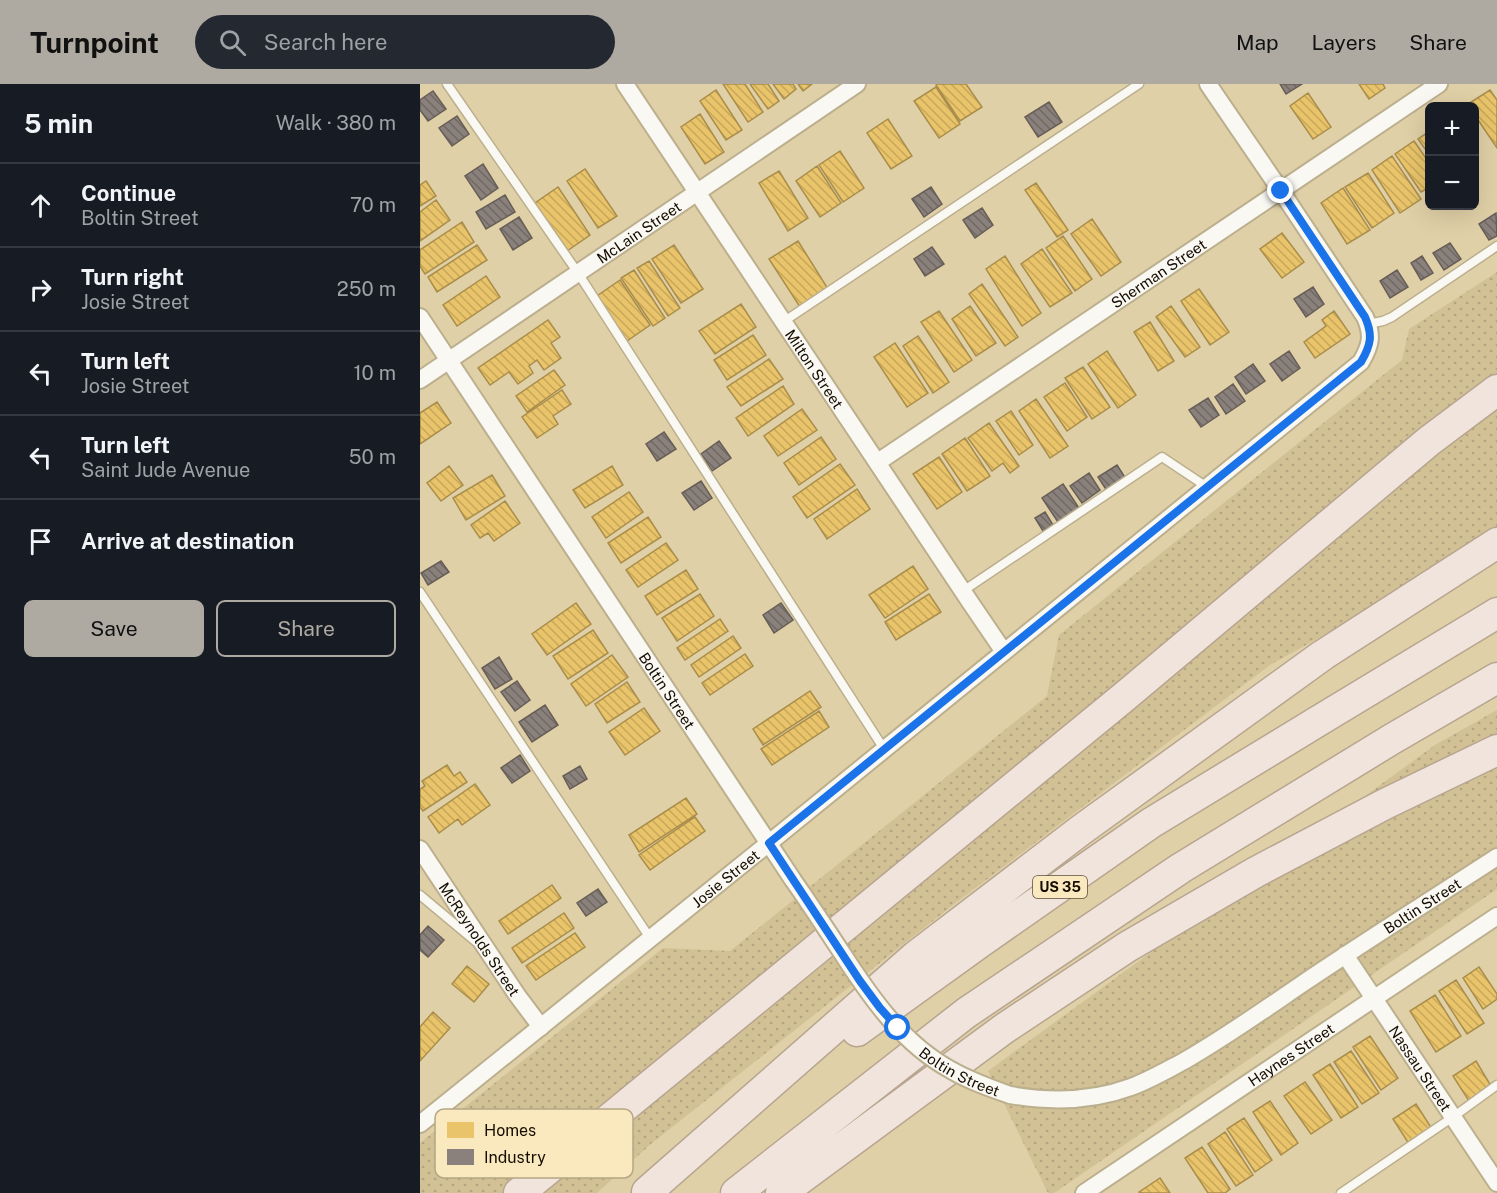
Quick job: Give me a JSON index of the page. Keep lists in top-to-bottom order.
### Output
{
  "streets": {
    "highway": ["US 35"],
    "street": [
      "McLain Street",
      "Sherman Street",
      "Milton Street",
      "Boltin Street",
      "Josie Street",
      "McReynolds Street",
      "Haynes Street",
      "Nassau Street"
    ]
  },
  "crossings": [
    ["McLain Street", "Milton Street"],
    ["McLain Street", "Boltin Street"],
    ["Sherman Street", "Milton Street"],
    ["Milton Street", "Josie Street"],
    ["Boltin Street", "Josie Street"],
    ["Boltin Street", "Nassau Street"],
    ["Josie Street", "McReynolds Street"],
    ["Haynes Street", "Nassau Street"]
  ],
  "legend": ["Homes", "Industry"],
  "page": {
    "header": "Turnpoint",
    "search": "Search here",
    "nav": ["Map", "Layers", "Share"],
    "heading": ["5 min", "Walk · 380 m"],
    "map_buttons": ["+", "−"],
    "list": [
      ["Continue", "Boltin Street", "70 m"],
      ["Turn right", "Josie Street", "250 m"],
      ["Turn left", "Josie Street", "10 m"],
      ["Turn left", "Saint Jude Avenue", "50 m"],
      "Arrive at destination"
    ],
    "buttons": ["Save", "Share"]
  }
}
